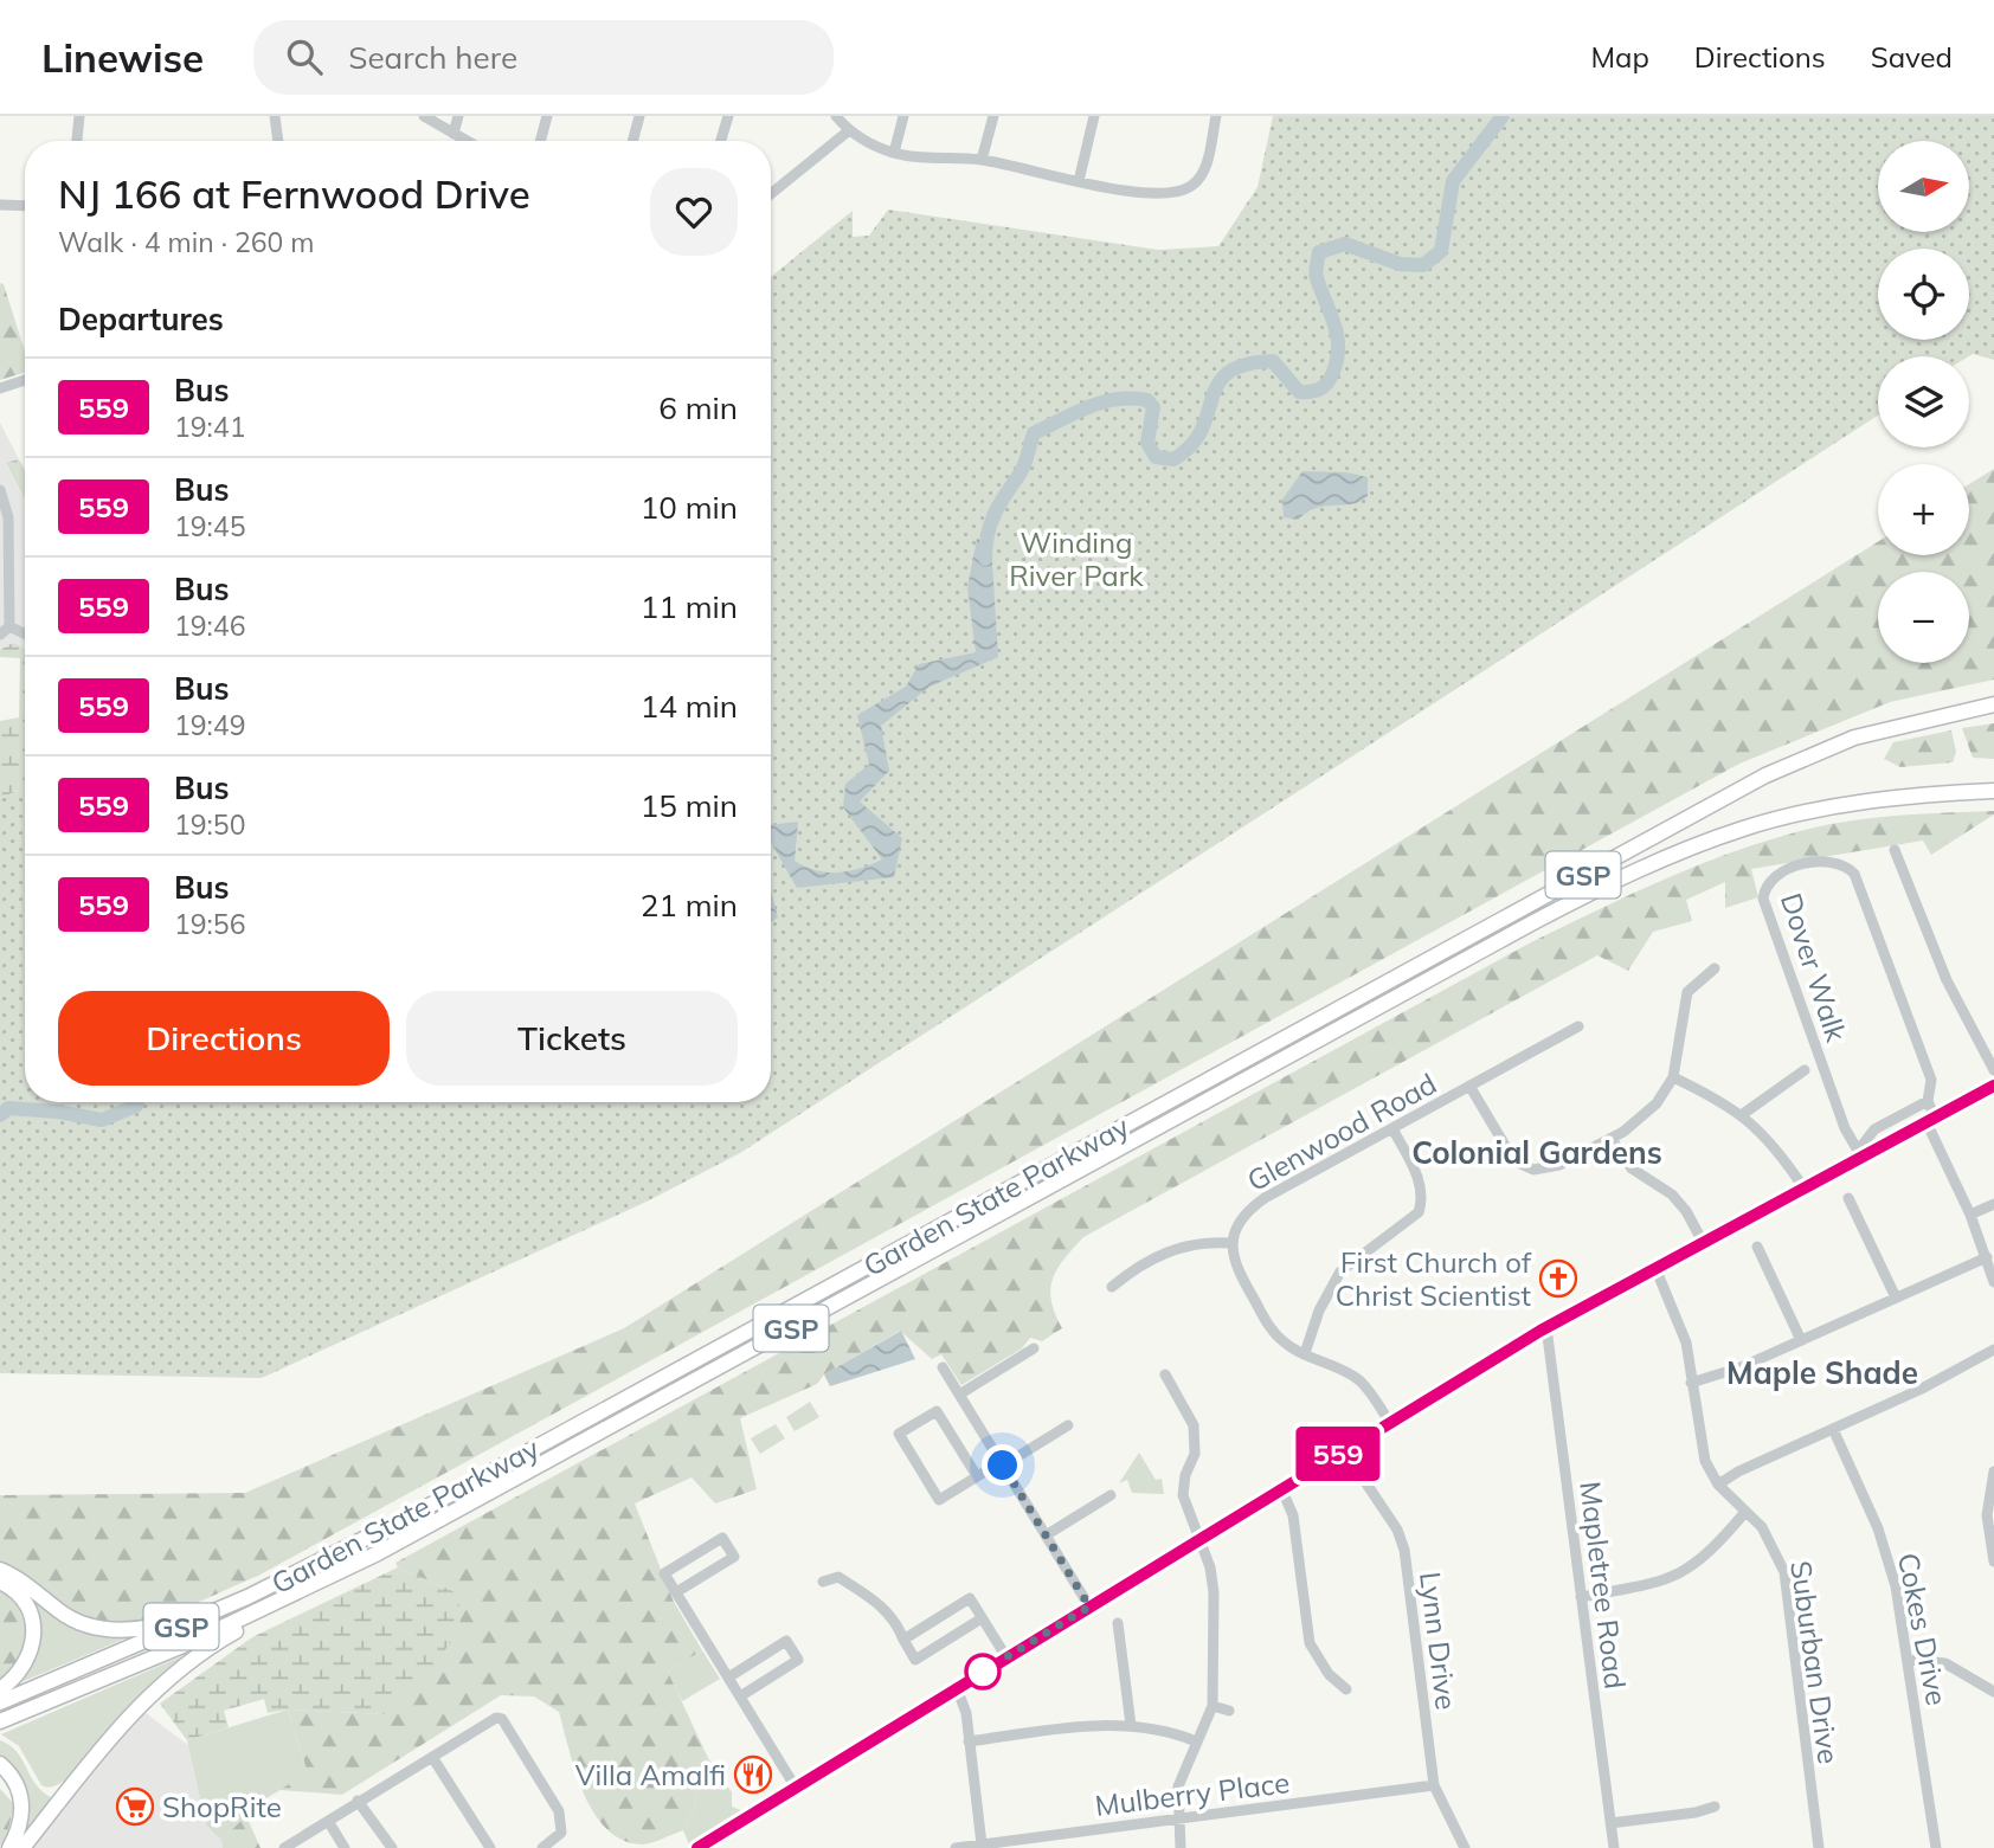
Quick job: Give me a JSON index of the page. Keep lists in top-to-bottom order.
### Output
{
  "streets": {
    "highway": ["GSP", "Garden State Parkway"],
    "street": [
      "Dover Walk",
      "Glenwood Road",
      "Mapletree Road",
      "Cokes Drive",
      "Lynn Drive",
      "Suburban Drive",
      "Mulberry Place"
    ]
  },
  "crossings": [
    ["Lynn Drive", "Mulberry Place"]
  ],
  "districts": ["Colonial Gardens", "Maple Shade"],
  "parks": ["Winding River Park"],
  "places": {
    "church": ["First Church of Christ Scientist"],
    "restaurant": ["Villa Amalfi"],
    "supermarket": ["ShopRite"]
  },
  "lines": ["bus line 559"],
  "north": "right",
  "page": {
    "header": "Linewise",
    "search": "Search here",
    "nav": ["Map", "Directions", "Saved"],
    "on_map": "559",
    "map_buttons": ["+", "−"],
    "heading": [
      ["NJ 166 at Fernwood Drive", "Walk · 4 min · 260 m"],
      "Departures"
    ],
    "list": [
      {
        "mark": "559",
        "name": "Bus",
        "note": "19:41",
        "value": "6 min"
      },
      {
        "mark": "559",
        "name": "Bus",
        "note": "19:45",
        "value": "10 min"
      },
      {
        "mark": "559",
        "name": "Bus",
        "note": "19:46",
        "value": "11 min"
      },
      {
        "mark": "559",
        "name": "Bus",
        "note": "19:49",
        "value": "14 min"
      },
      {
        "mark": "559",
        "name": "Bus",
        "note": "19:50",
        "value": "15 min"
      },
      {
        "mark": "559",
        "name": "Bus",
        "note": "19:56",
        "value": "21 min"
      }
    ],
    "buttons": ["Directions", "Tickets"]
  }
}
